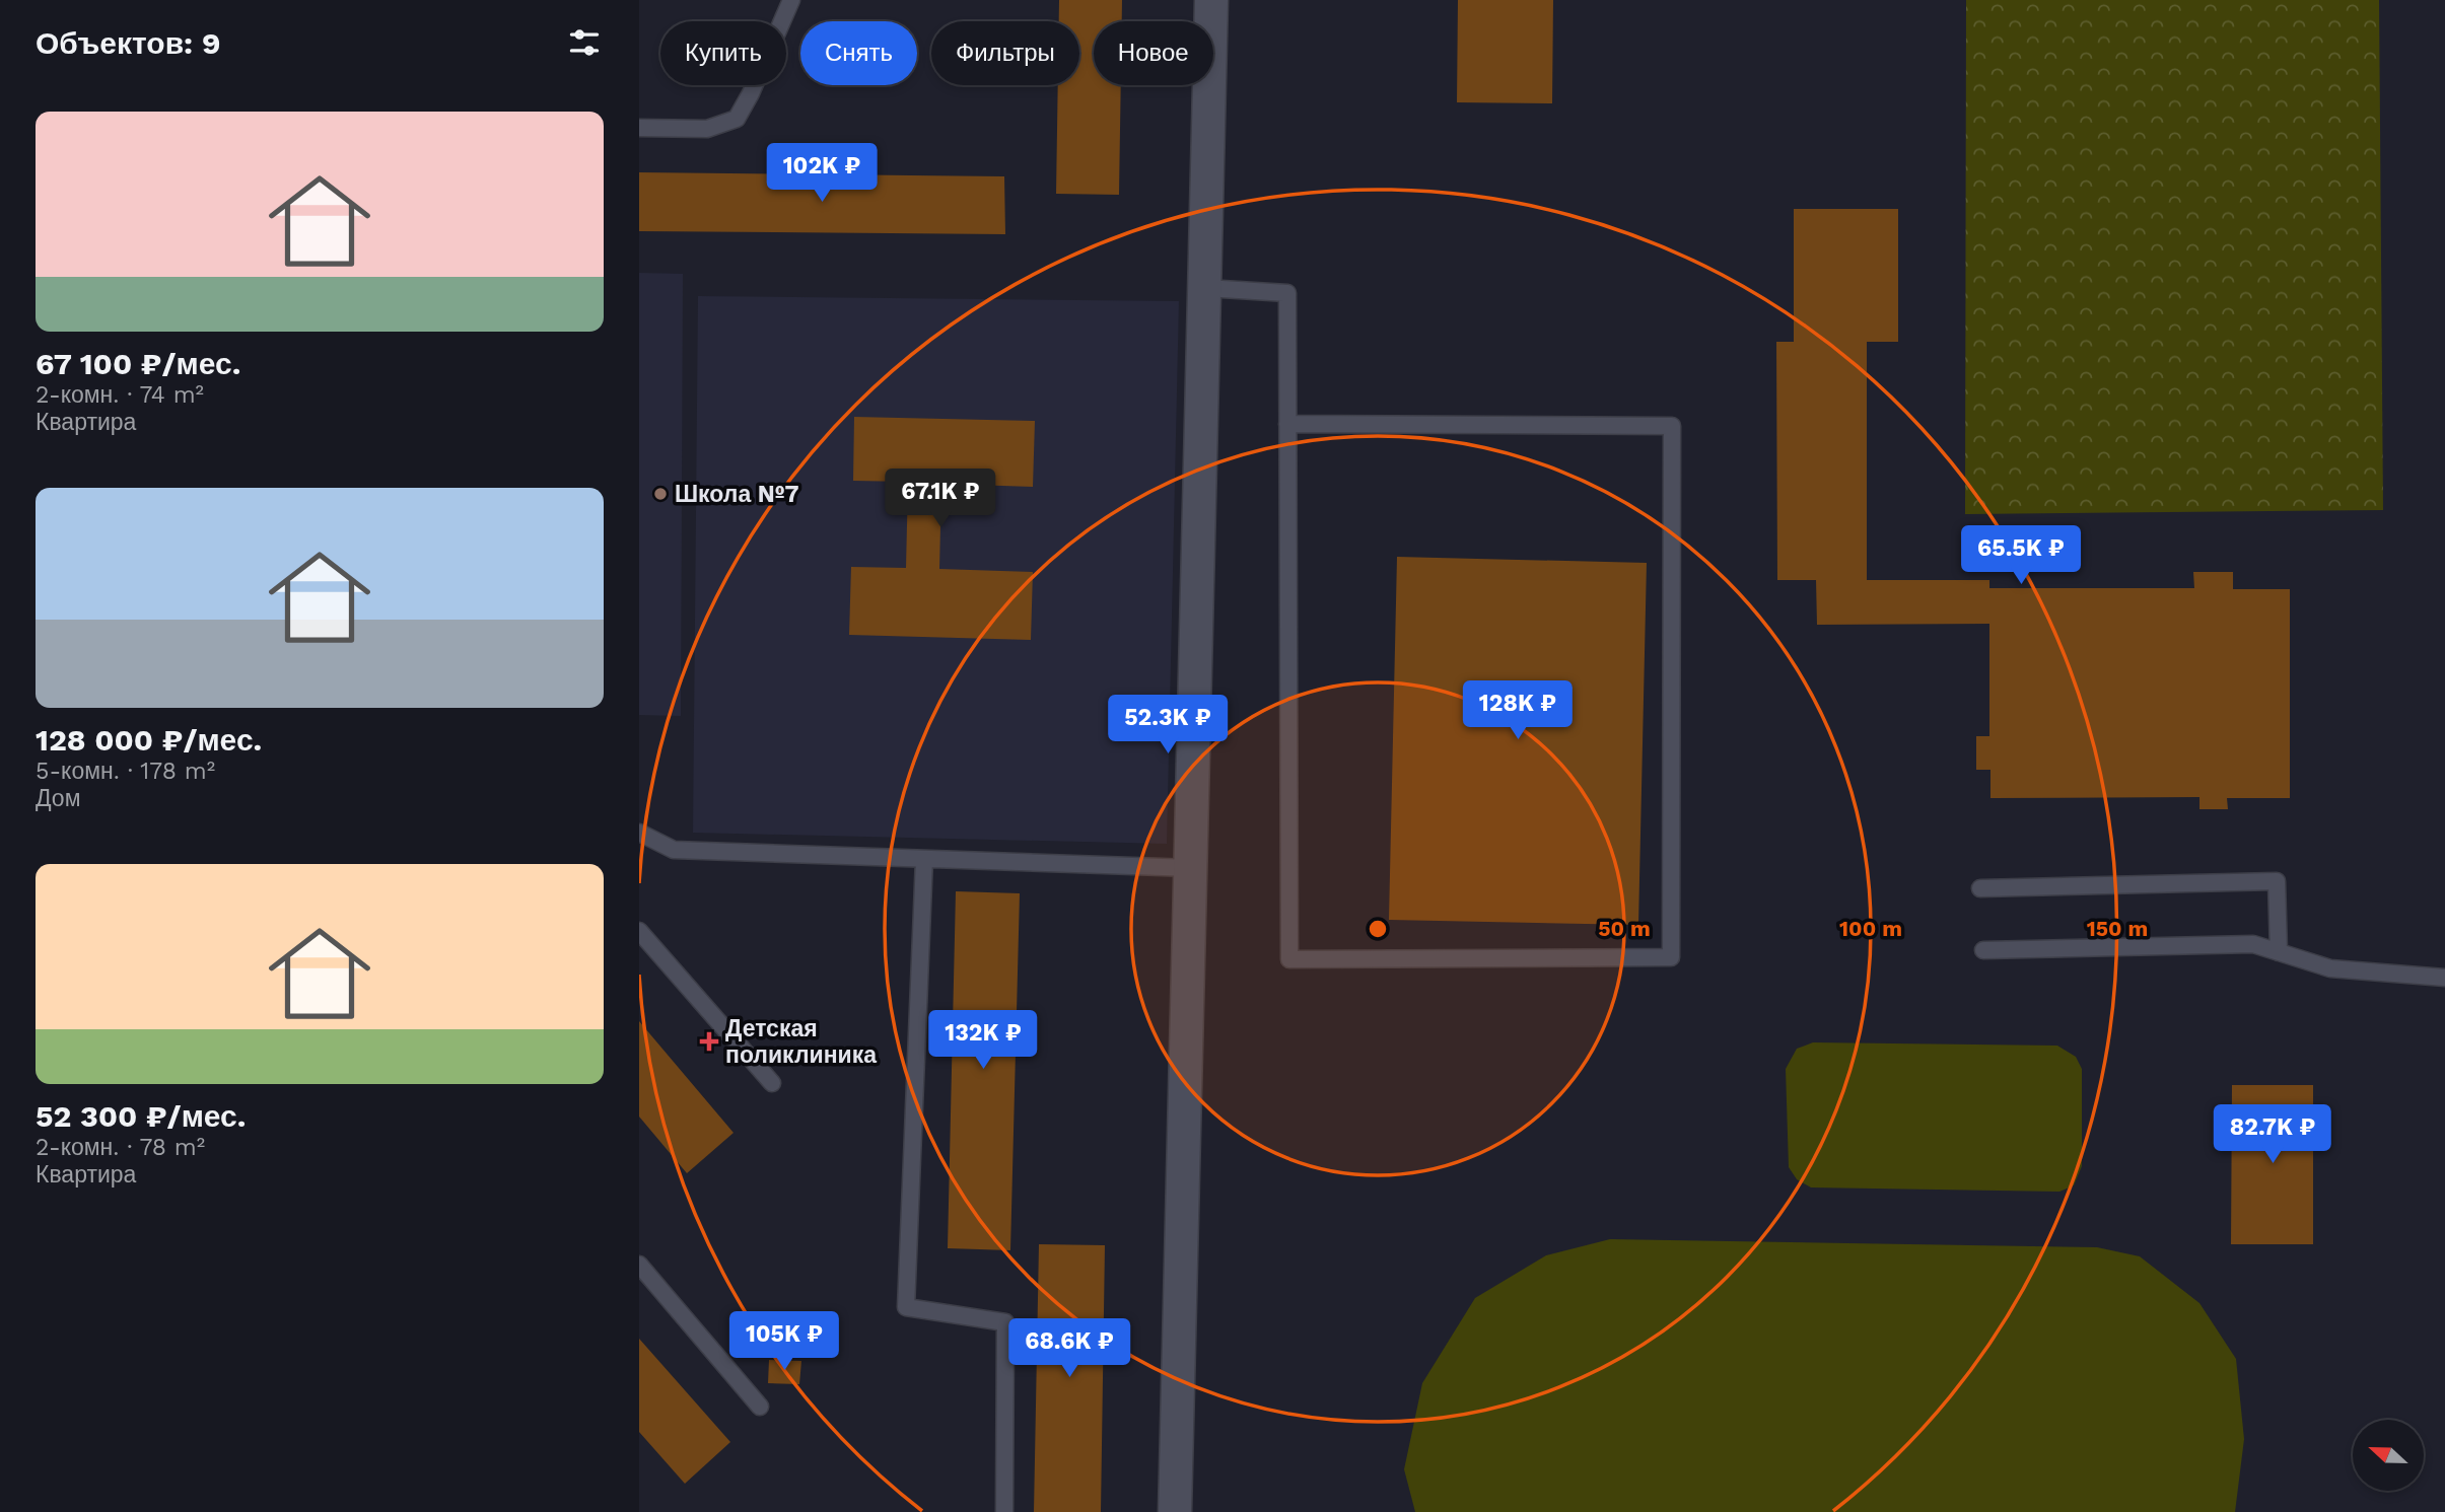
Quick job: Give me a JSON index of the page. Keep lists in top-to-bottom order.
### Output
{
  "places": {
    "other": ["Школа №7"],
    "health": ["Детская поликлиника"]
  },
  "north": "left",
  "page": {
    "heading": "Объектов: 9",
    "chip": [
      "Купить",
      "Снять",
      "Фильтры",
      "Новое"
    ],
    "list": [
      {
        "name": "67 100 ₽/мес.",
        "note": "2-комн. · 74 m² · Квартира"
      },
      {
        "name": "128 000 ₽/мес.",
        "note": "5-комн. · 178 m² · Дом"
      },
      {
        "name": "52 300 ₽/мес.",
        "note": "2-комн. · 78 m² · Квартира"
      }
    ],
    "price": [
      "102K ₽",
      "67.1K ₽",
      "65.5K ₽",
      "128K ₽",
      "52.3K ₽",
      "132K ₽",
      "82.7K ₽",
      "105K ₽",
      "68.6K ₽"
    ]
  },
  "rings": ["50 m", "100 m", "150 m"]
}
